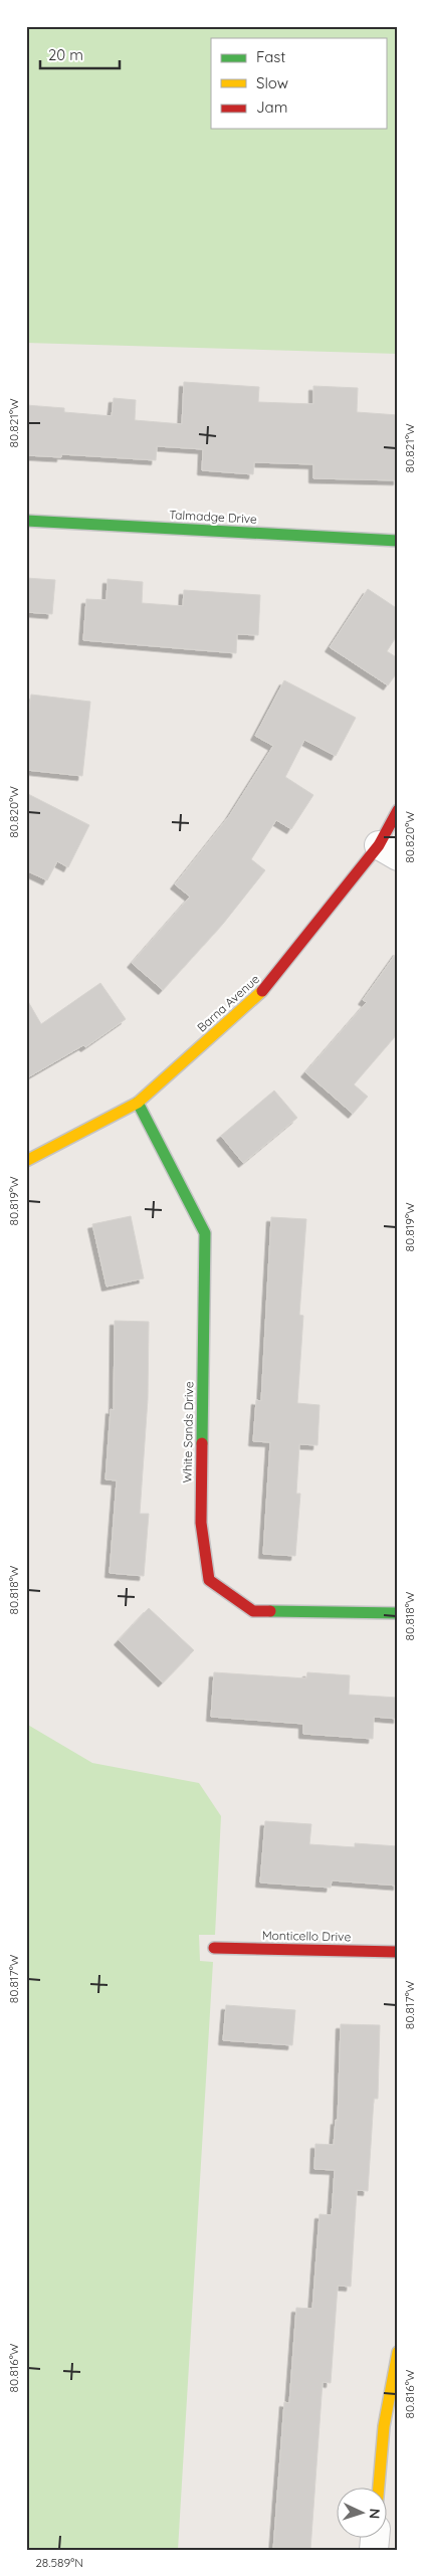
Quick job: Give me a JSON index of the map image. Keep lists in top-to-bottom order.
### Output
{
  "streets": {
    "street": [
      "Talmadge Drive",
      "Barna Avenue",
      "White Sands Drive",
      "Monticello Drive"
    ]
  },
  "crossings": [
    ["Barna Avenue", "White Sands Drive"]
  ],
  "legend": ["Fast", "Slow", "Jam"],
  "scale_bar": "20 m",
  "north": "right",
  "coordinates": [
    "80.821°W",
    "80.820°W",
    "80.819°W",
    "80.818°W",
    "80.817°W",
    "80.816°W",
    "28.589°N"
  ]
}
